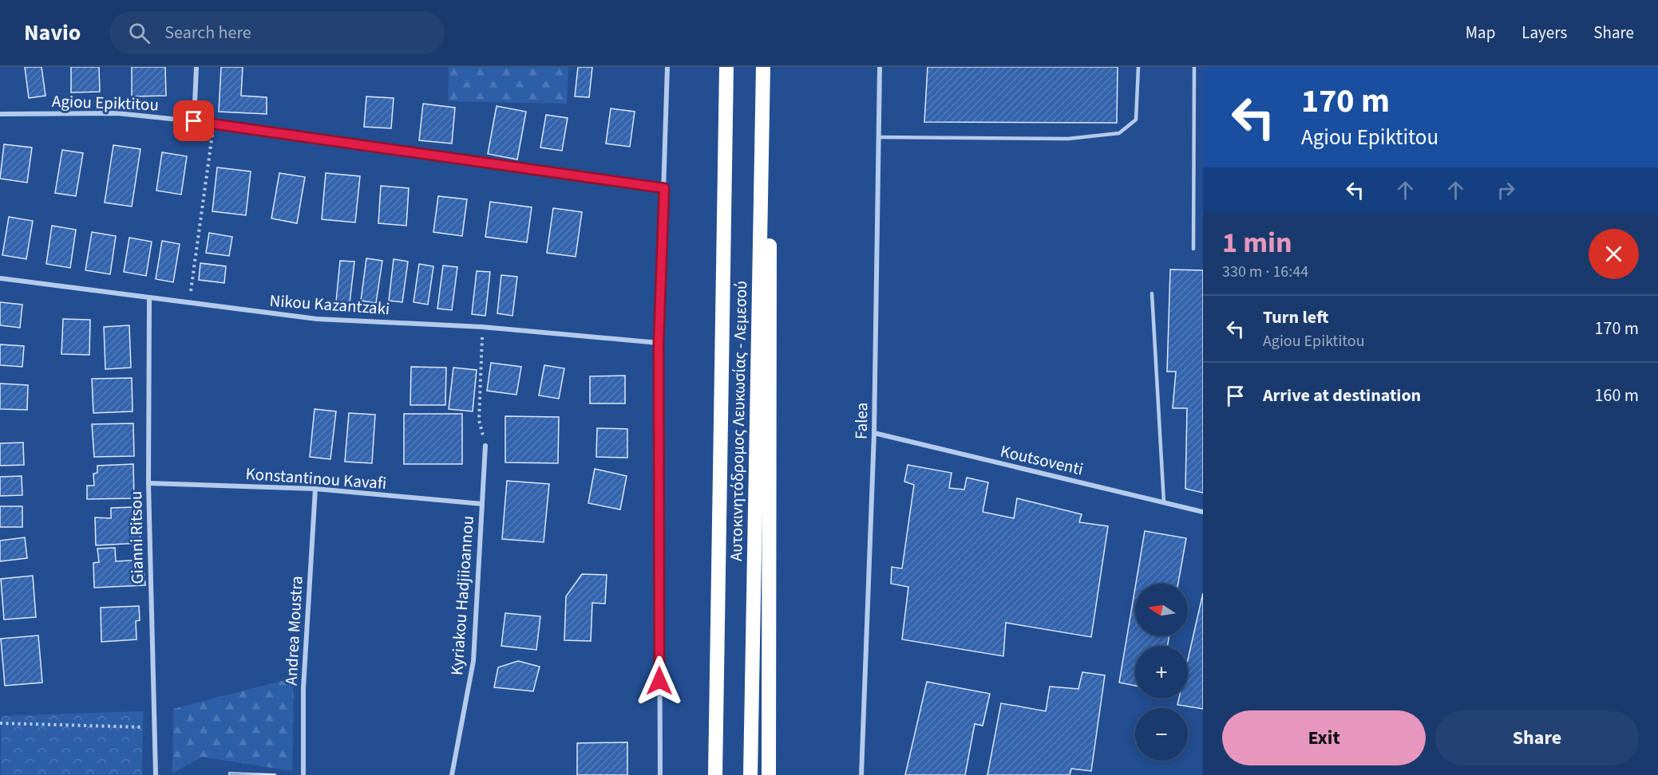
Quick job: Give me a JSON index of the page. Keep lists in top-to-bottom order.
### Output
{
  "streets": {
    "highway": ["Αυτοκινητόδρομος Λευκωσίας - Λεμεσού"],
    "street": [
      "Agiou Epiktitou",
      "Nikou Kazantzaki",
      "Falea",
      "Koutsoventi",
      "Konstantinou Kavafi",
      "Gianni Ritsou",
      "Kyriakou Hadjiioannou",
      "Andrea Moustra"
    ]
  },
  "crossings": [
    ["Nikou Kazantzaki", "Gianni Ritsou"],
    ["Falea", "Koutsoventi"],
    ["Konstantinou Kavafi", "Gianni Ritsou"],
    ["Konstantinou Kavafi", "Kyriakou Hadjiioannou"],
    ["Konstantinou Kavafi", "Andrea Moustra"]
  ],
  "north": "left",
  "page": {
    "header": "Navio",
    "search": "Search here",
    "nav": ["Map", "Layers", "Share"],
    "turn": ["170 m", "Agiou Epiktitou"],
    "heading": ["1 min", "330 m · 16:44"],
    "list": [
      {
        "name": "Turn left",
        "note": "Agiou Epiktitou",
        "value": "170 m"
      },
      {
        "name": "Arrive at destination",
        "value": "160 m"
      }
    ],
    "map_buttons": ["+", "−"],
    "buttons": ["Exit", "Share"]
  }
}
